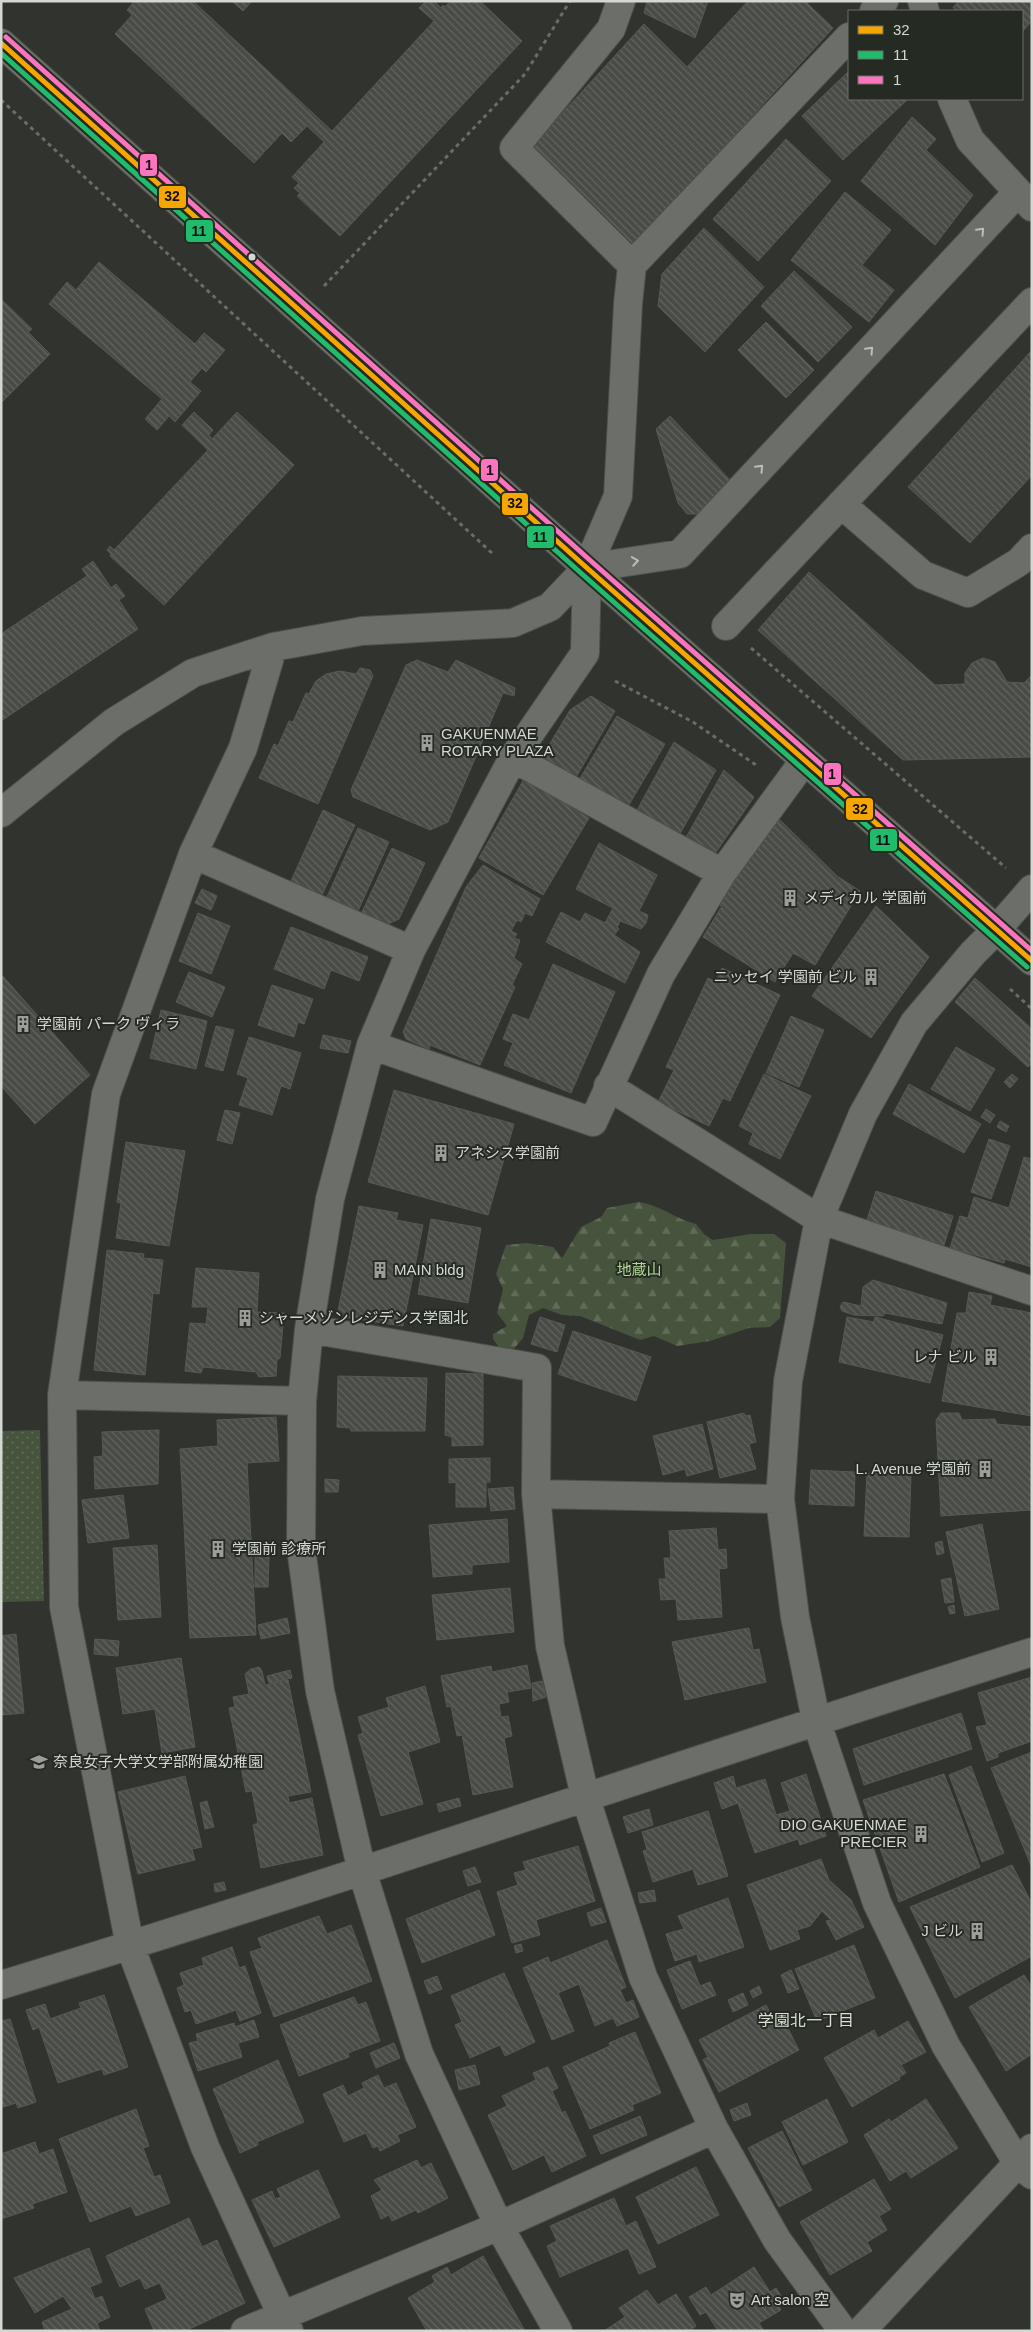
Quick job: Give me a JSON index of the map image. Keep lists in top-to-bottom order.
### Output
{
  "districts": ["学園北一丁目"],
  "parks": ["地蔵山"],
  "places": {
    "building": [
      "GAKUENMAE ROTARY PLAZA",
      "メディカル 学園前",
      "ニッセイ 学園前 ビル",
      "学園前 パーク ヴィラ",
      "アネシス学園前",
      "MAIN bldg",
      "シャーメゾンレジデンス学園北",
      "レナ ビル",
      "L. Avenue 学園前",
      "学園前 診療所",
      "DIO GAKUENMAE PRECIER",
      "J ビル"
    ],
    "school or university": ["奈良女子大学文学部附属幼稚園"],
    "theatre": ["Art salon 空"]
  },
  "lines": ["transit line 1", "transit line 32", "transit line 11"],
  "legend": ["32", "11", "1"]
}
